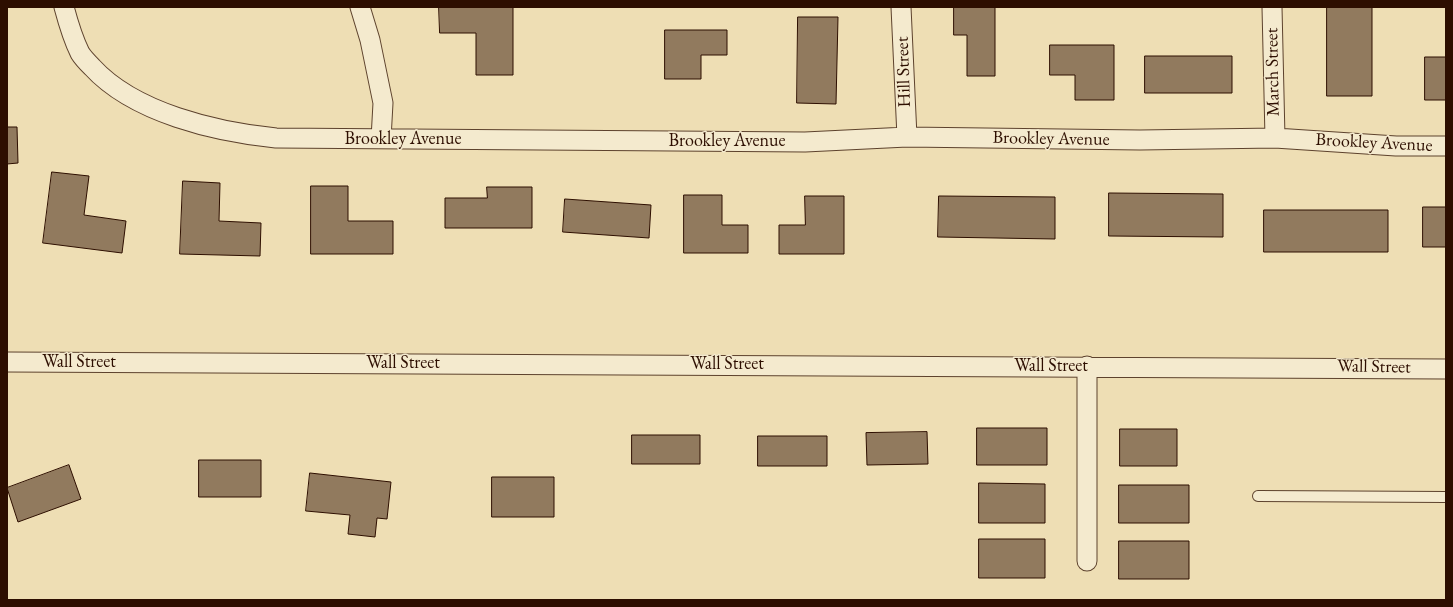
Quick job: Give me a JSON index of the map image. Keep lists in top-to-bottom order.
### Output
{
  "streets": {
    "street": [
      "Hill Street",
      "March Street",
      "Brookley Avenue",
      "Wall Street"
    ]
  },
  "crossings": [
    ["Hill Street", "Brookley Avenue"],
    ["March Street", "Brookley Avenue"]
  ]
}
